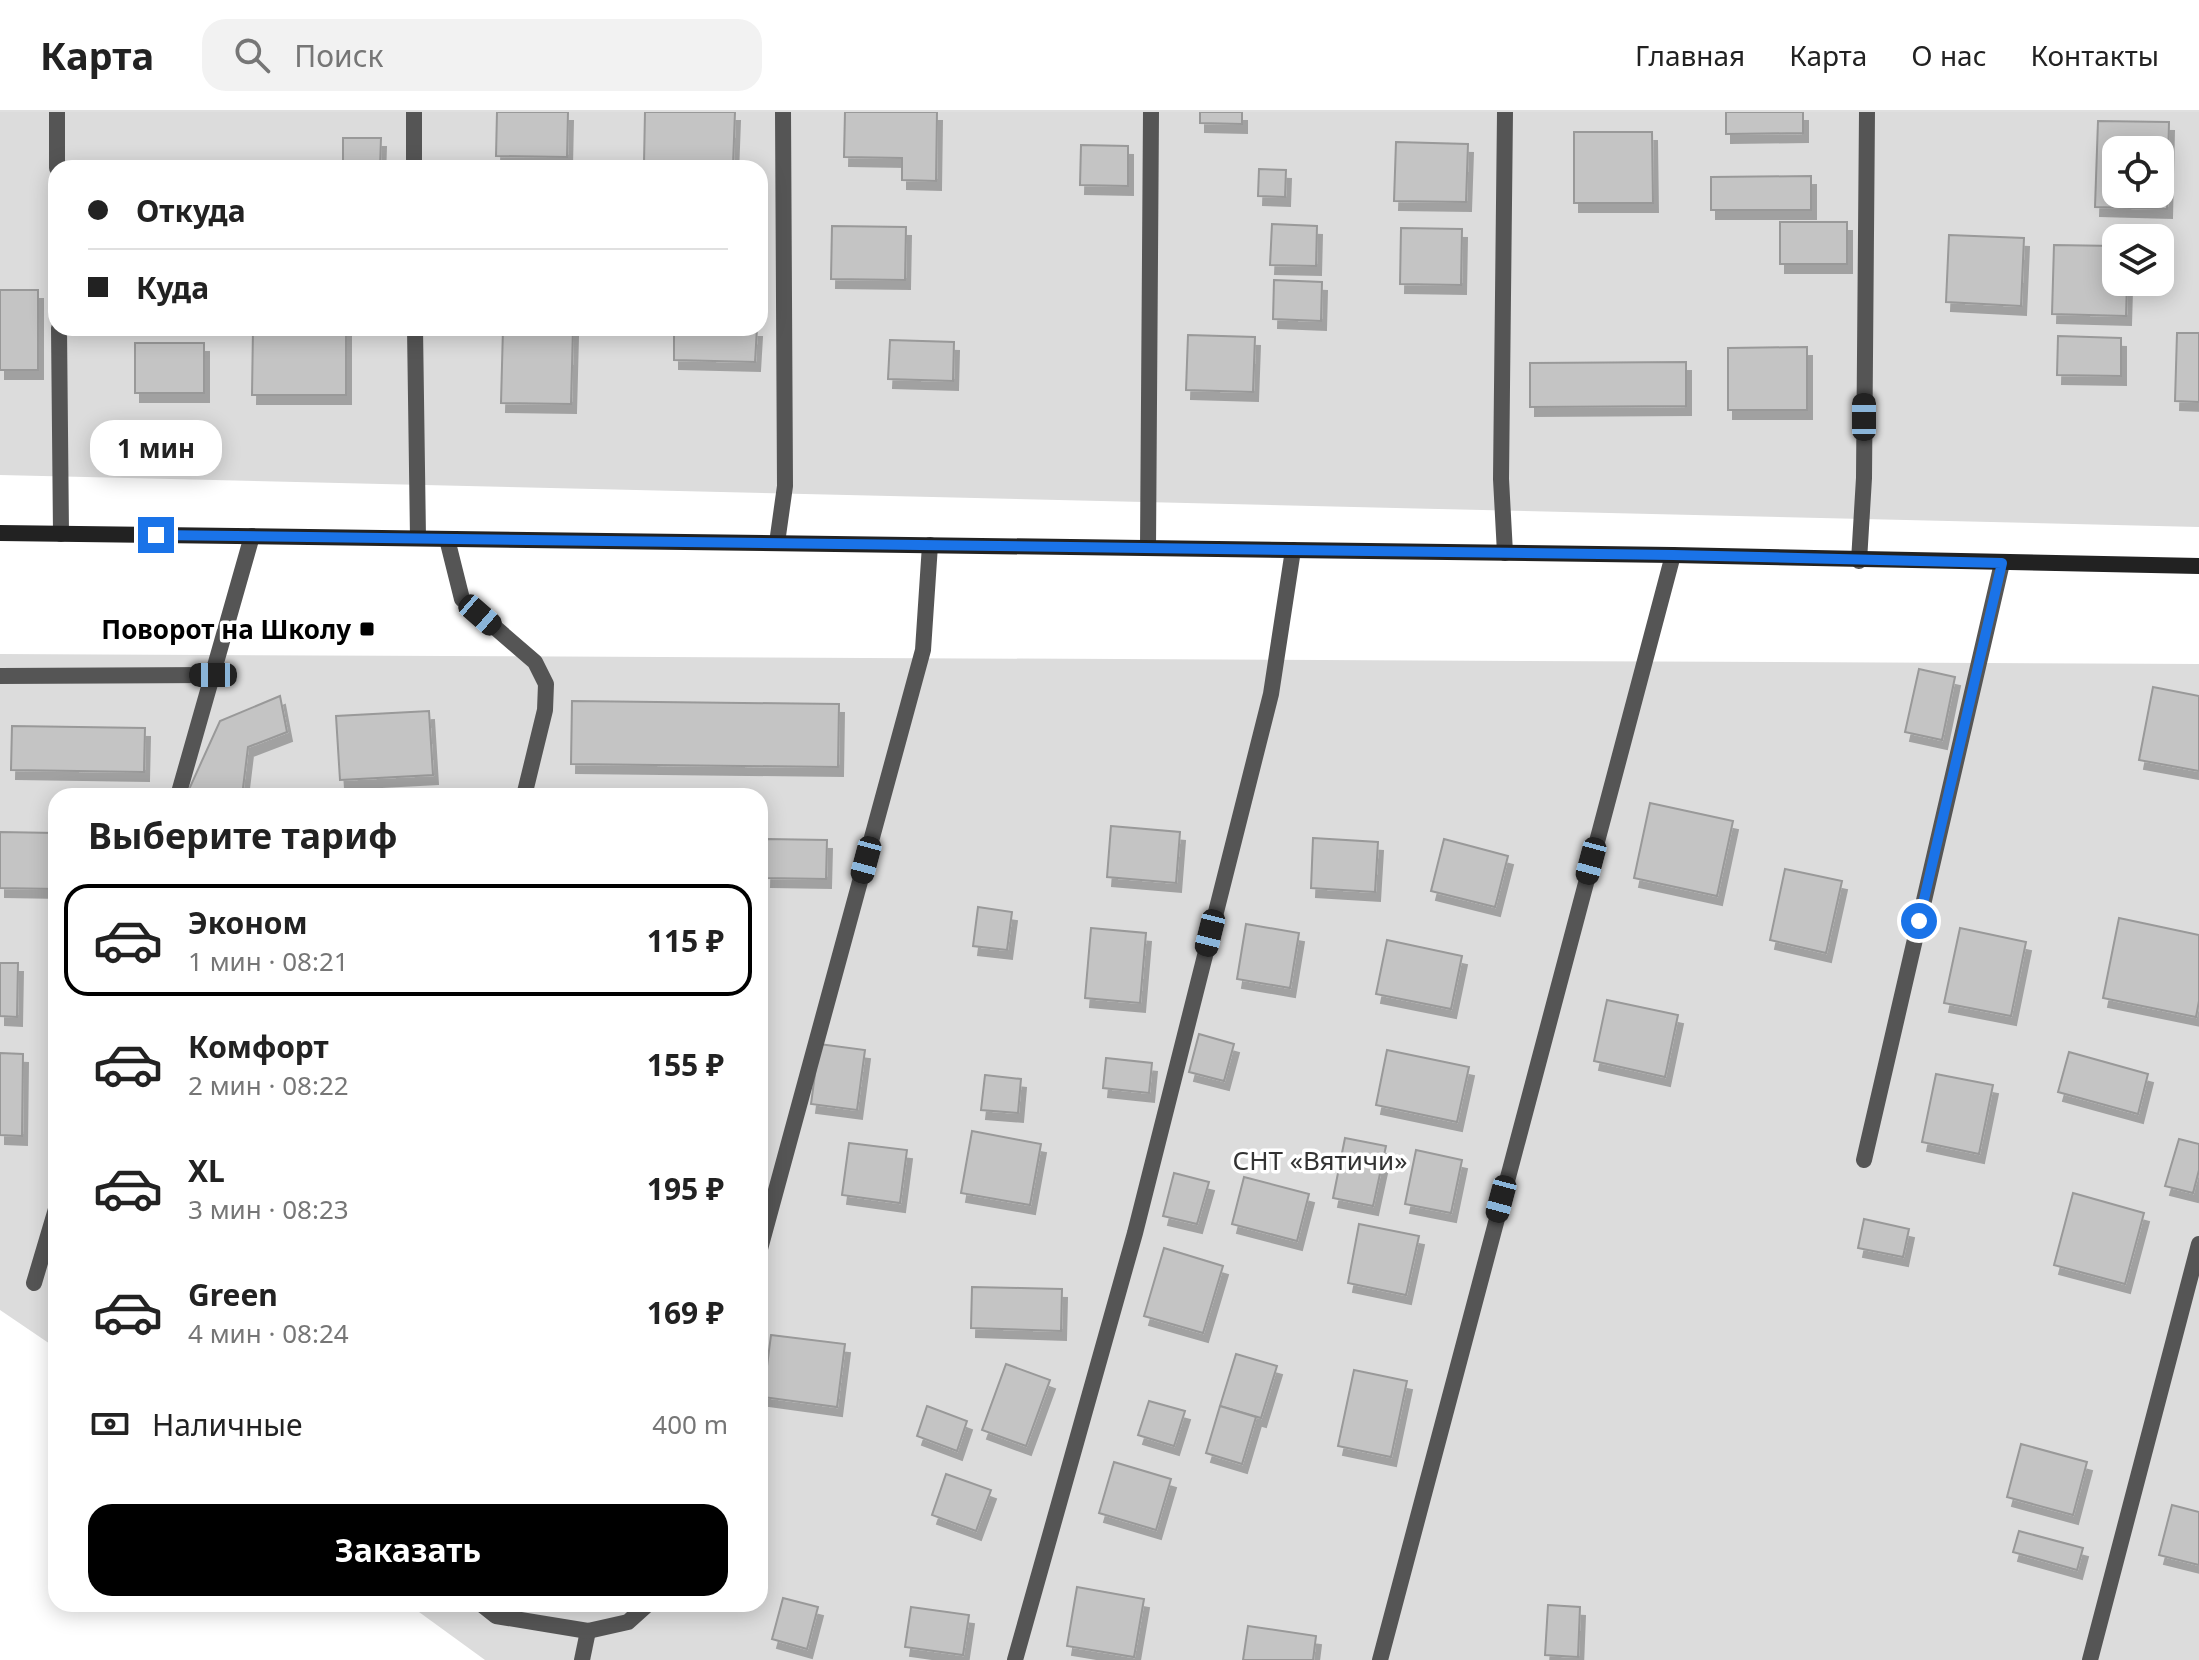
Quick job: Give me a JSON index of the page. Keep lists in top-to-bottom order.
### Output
{
  "parks": ["СНТ «Вятичи»"],
  "places": {
    "transit": ["Поворот на Школу"]
  },
  "page": {
    "header": "Карта",
    "search": "Поиск",
    "nav": [
      "Главная",
      "Карта",
      "О нас",
      "Контакты"
    ],
    "banner": ["Откуда", "Куда"],
    "bubble": "1 мин",
    "heading": "Выберите тариф",
    "list": [
      {
        "name": "Эконом",
        "note": "1 мин · 08:21",
        "value": "115 ₽"
      },
      {
        "name": "Комфорт",
        "note": "2 мин · 08:22",
        "value": "155 ₽"
      },
      {
        "name": "XL",
        "note": "3 мин · 08:23",
        "value": "195 ₽"
      },
      {
        "name": "Green",
        "note": "4 мин · 08:24",
        "value": "169 ₽"
      }
    ],
    "pay": ["Наличные", "400 m"],
    "buttons": "Заказать"
  }
}
